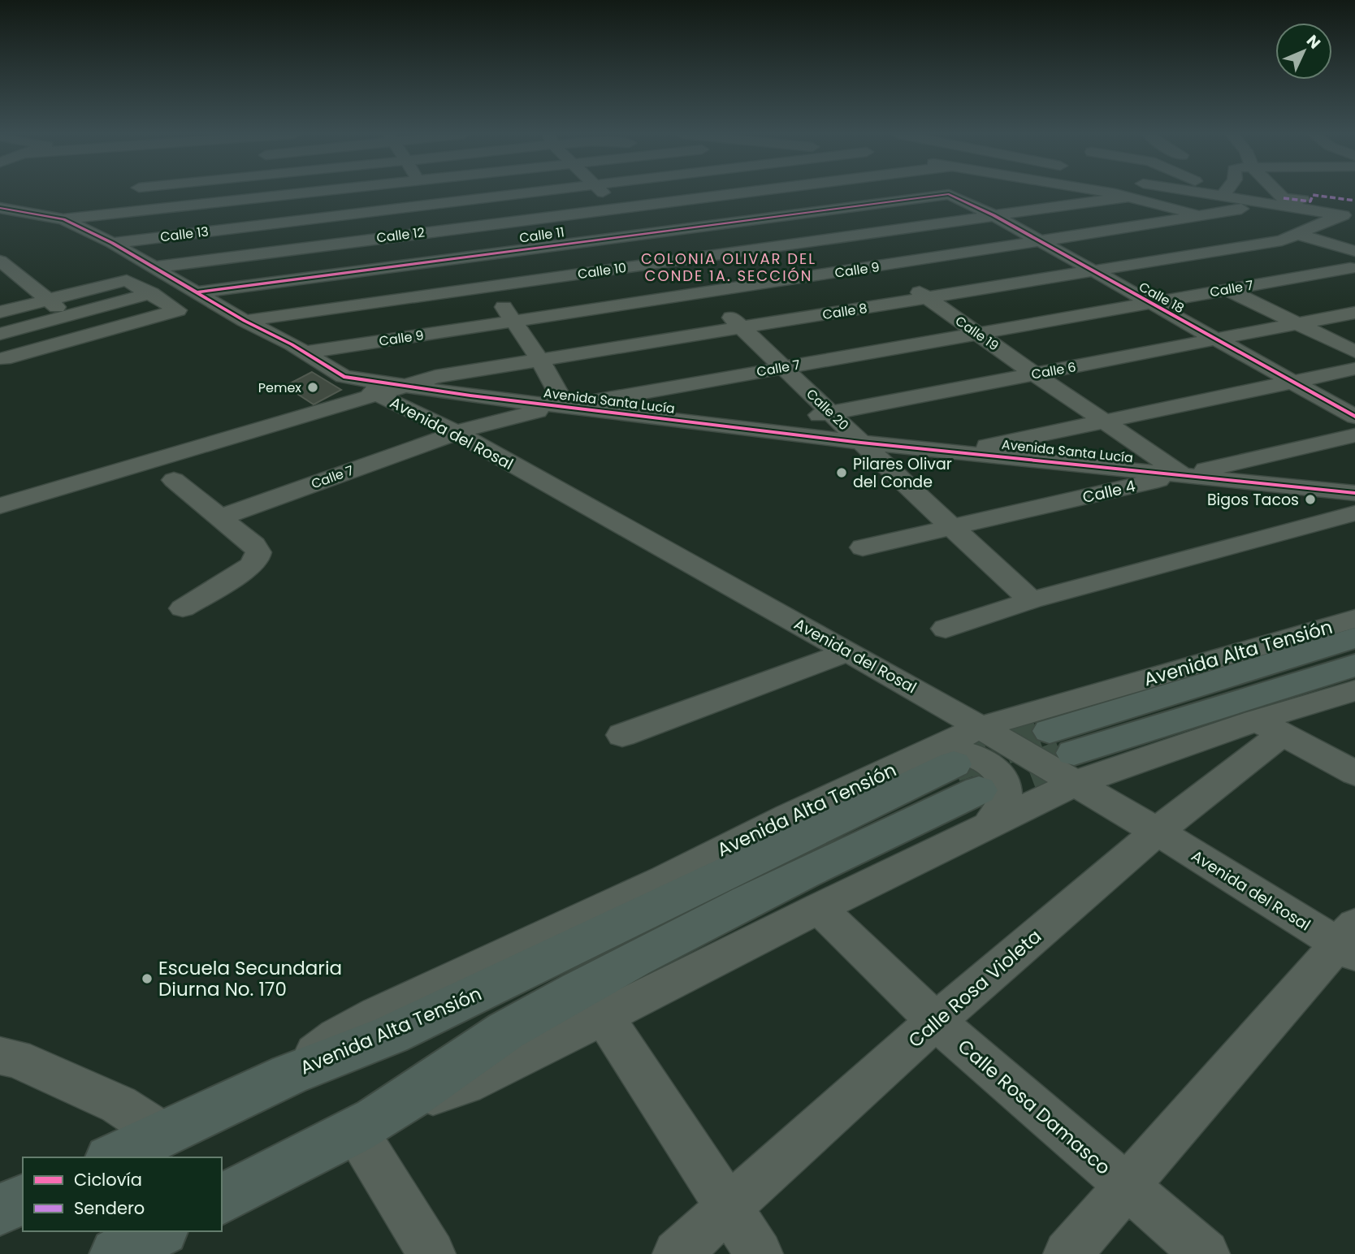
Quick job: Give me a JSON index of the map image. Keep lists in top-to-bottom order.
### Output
{
  "streets": {
    "main road": ["Avenida Alta Tensión"],
    "street": [
      "Calle 13",
      "Calle 12",
      "Calle 11",
      "Calle 9",
      "Calle 10",
      "Calle 7",
      "Calle 18",
      "Calle 8",
      "Calle 19",
      "Calle 6",
      "Avenida Santa Lucía",
      "Calle 20",
      "Avenida del Rosal",
      "Calle 4",
      "Calle Rosa Violeta",
      "Calle Rosa Damasco"
    ]
  },
  "crossings": [
    ["Calle 13", "Avenida Santa Lucía"],
    ["Calle 12", "Avenida Santa Lucía"],
    ["Calle 12", "Calle 20"],
    ["Calle 11", "Calle 18"],
    ["Calle 11", "Calle 19"],
    ["Calle 11", "Avenida Santa Lucía"],
    ["Calle 11", "Calle 20"],
    ["Calle 9", "Calle 18"],
    ["Calle 9", "Calle 19"],
    ["Calle 9", "Avenida Santa Lucía"],
    ["Calle 9", "Calle 20"],
    ["Calle 10", "Calle 18"],
    ["Calle 10", "Calle 19"],
    ["Calle 10", "Avenida Santa Lucía"],
    ["Calle 10", "Calle 20"],
    ["Calle 7", "Calle 18"],
    ["Calle 7", "Calle 19"],
    ["Calle 7", "Avenida Santa Lucía"],
    ["Calle 7", "Calle 20"],
    ["Calle 7", "Avenida del Rosal"],
    ["Calle 18", "Calle 8"],
    ["Calle 18", "Calle 6"],
    ["Calle 8", "Calle 19"],
    ["Calle 8", "Avenida Santa Lucía"],
    ["Calle 8", "Calle 20"],
    ["Calle 8", "Avenida del Rosal"],
    ["Calle 19", "Calle 6"],
    ["Calle 19", "Avenida Santa Lucía"],
    ["Calle 19", "Calle 4"],
    ["Calle 6", "Avenida Santa Lucía"],
    ["Calle 6", "Calle 20"],
    ["Avenida Santa Lucía", "Calle 20"],
    ["Avenida Santa Lucía", "Avenida del Rosal"],
    ["Avenida Santa Lucía", "Calle 4"],
    ["Calle 20", "Calle 4"],
    ["Avenida del Rosal", "Avenida Alta Tensión"],
    ["Avenida del Rosal", "Calle Rosa Violeta"],
    ["Avenida Alta Tensión", "Calle Rosa Violeta"],
    ["Avenida Alta Tensión", "Calle Rosa Damasco"],
    ["Calle Rosa Violeta", "Calle Rosa Damasco"]
  ],
  "districts": ["COLONIA OLIVAR DEL CONDE 1A. SECCIÓN"],
  "places": [
    "Pemex",
    "Pilares Olivar del Conde",
    "Bigos Tacos",
    "Escuela Secundaria Diurna No. 170"
  ],
  "legend": ["Ciclovía", "Sendero"],
  "north": "top right"
}
